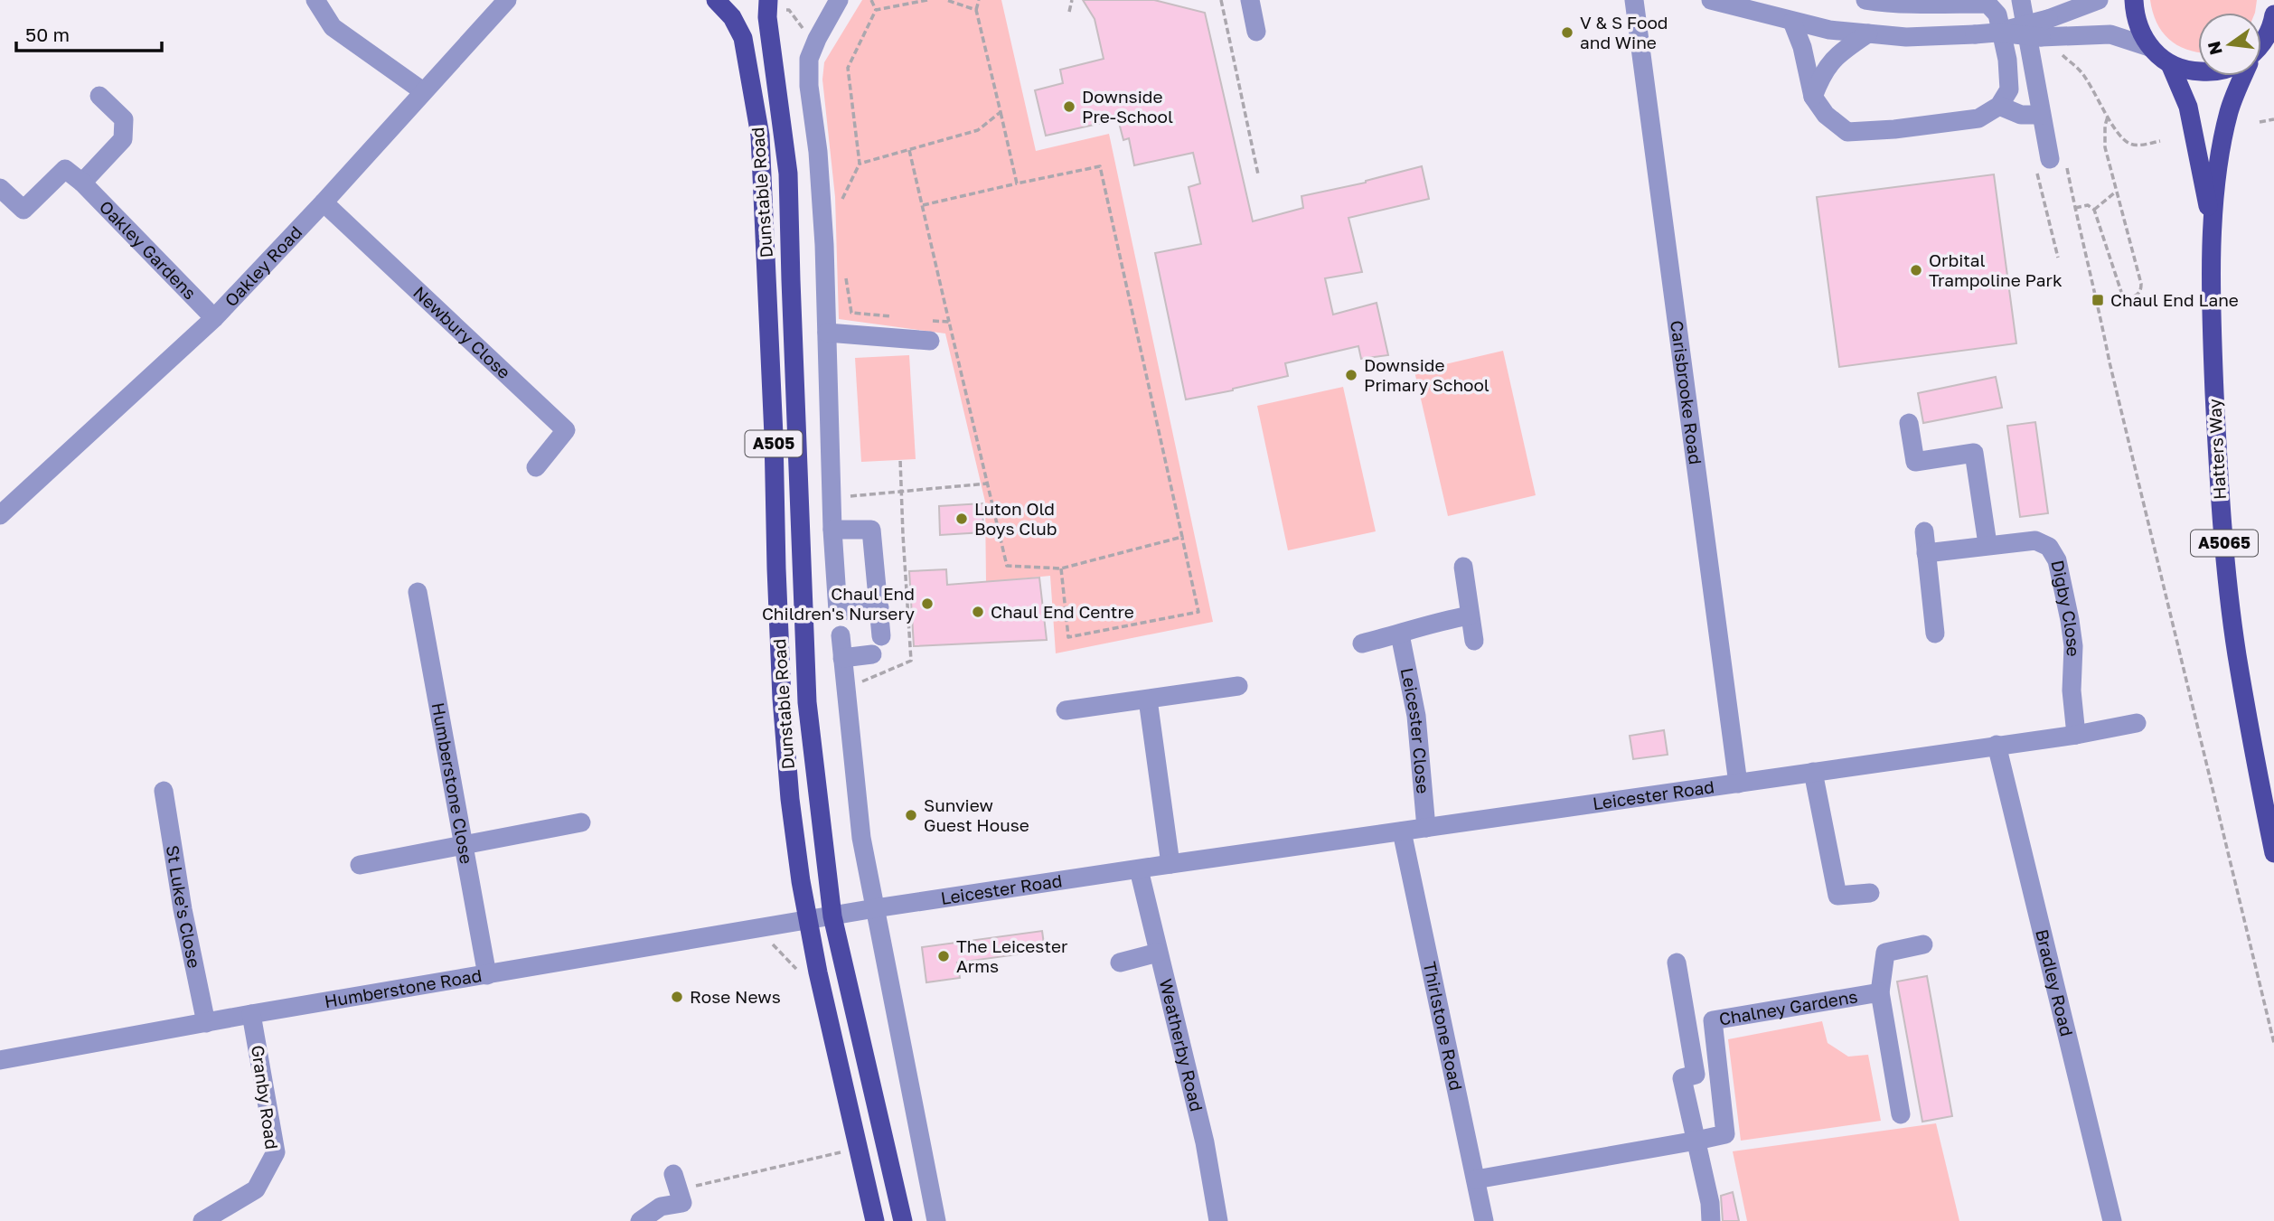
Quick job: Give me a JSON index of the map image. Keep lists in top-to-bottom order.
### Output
{
  "streets": {
    "main road": [
      "Dunstable Road",
      "A505",
      "Hatters Way",
      "A5065"
    ],
    "street": [
      "Oakley Gardens",
      "Oakley Road",
      "Newbury Close",
      "Carisbrooke Road",
      "Digby Close",
      "Leicester Close",
      "Humberstone Close",
      "Leicester Road",
      "St Luke's Close",
      "Bradley Road",
      "Humberstone Road",
      "Chalney Gardens",
      "Thirlstone Road",
      "Weatherby Road",
      "Granby Road"
    ]
  },
  "crossings": [
    ["Dunstable Road", "Leicester Road"],
    ["Dunstable Road", "Humberstone Road"],
    ["Oakley Gardens", "Oakley Road"],
    ["Oakley Road", "Newbury Close"],
    ["Carisbrooke Road", "Leicester Road"],
    ["Digby Close", "Leicester Road"],
    ["Leicester Close", "Leicester Road"],
    ["Humberstone Close", "Humberstone Road"],
    ["Leicester Road", "Bradley Road"],
    ["Leicester Road", "Humberstone Road"],
    ["Leicester Road", "Thirlstone Road"],
    ["Leicester Road", "Weatherby Road"],
    ["St Luke's Close", "Humberstone Road"],
    ["Humberstone Road", "Granby Road"],
    ["Chalney Gardens", "Thirlstone Road"]
  ],
  "places": {
    "other": [
      "V & S Food and Wine",
      "Downside Pre-School",
      "Orbital Trampoline Park",
      "Downside Primary School",
      "Luton Old Boys Club",
      "Chaul End Children's Nursery",
      "Chaul End Centre",
      "Sunview Guest House",
      "The Leicester Arms",
      "Rose News"
    ],
    "transit": ["Chaul End Lane"]
  },
  "scale_bar": "50 m",
  "north": "left"
}
